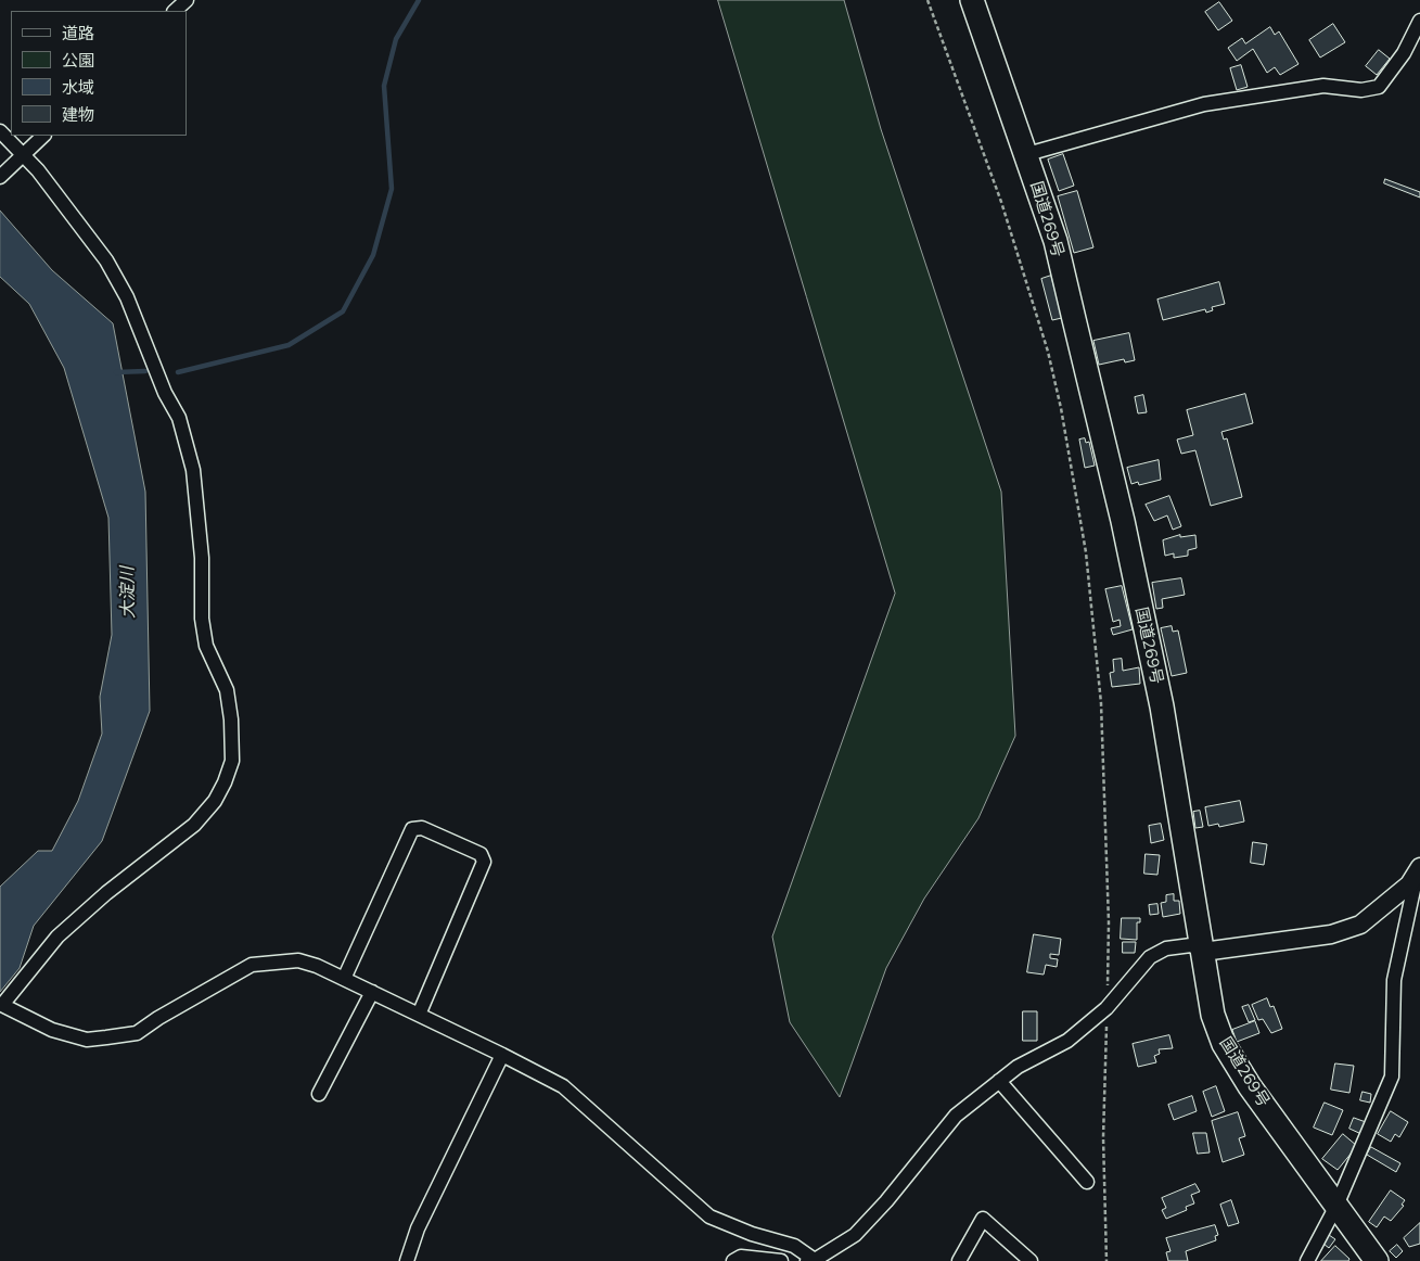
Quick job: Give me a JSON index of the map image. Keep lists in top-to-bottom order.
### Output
{
  "streets": {
    "highway": ["国道269号"]
  },
  "water": ["大淀川"],
  "legend": [
    "道路",
    "公園",
    "水域",
    "建物"
  ]
}
